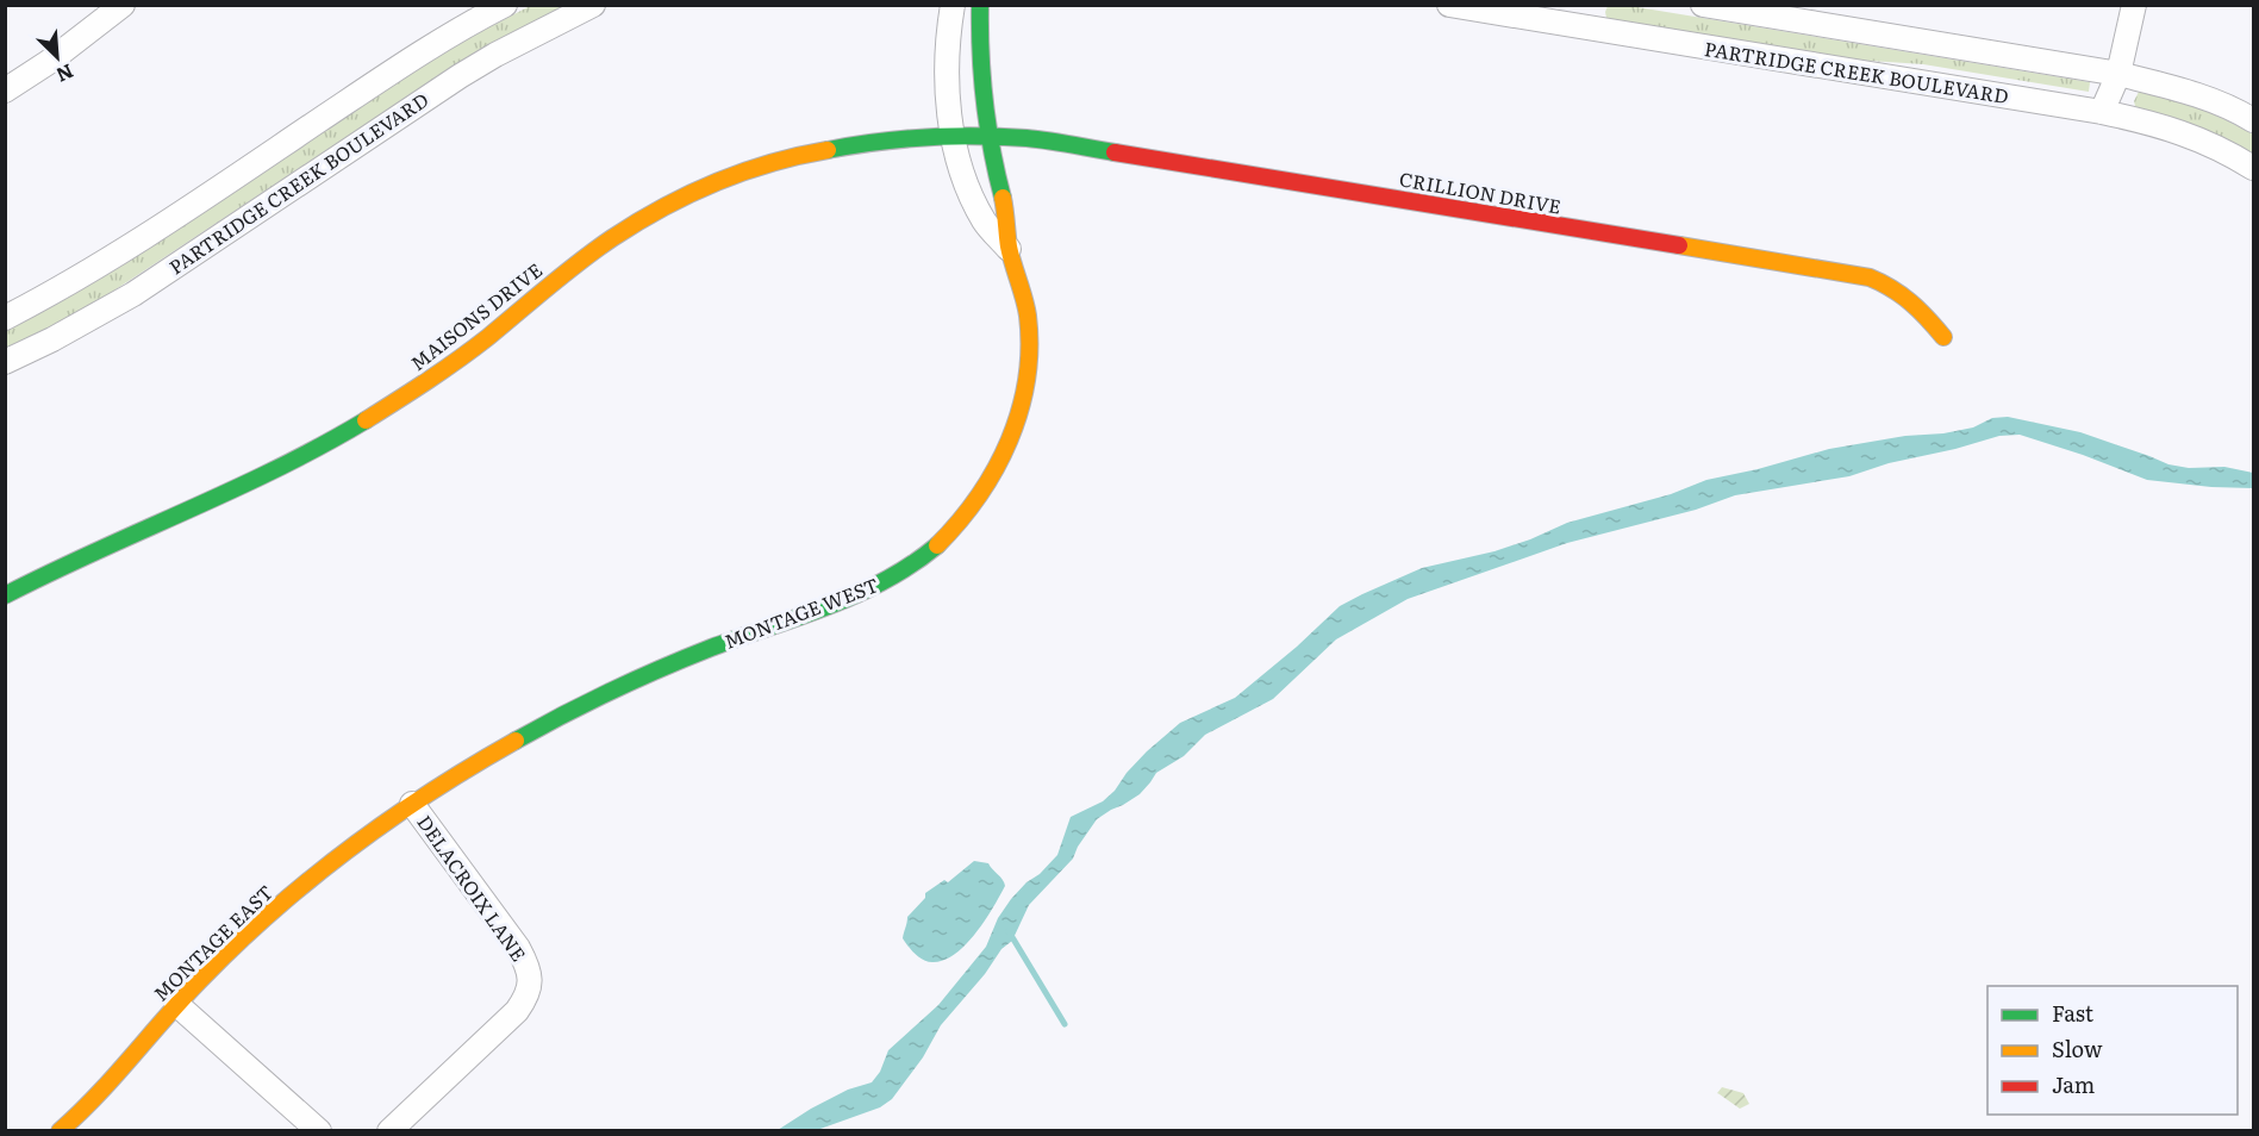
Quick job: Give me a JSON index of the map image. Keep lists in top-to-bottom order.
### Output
{
  "streets": {
    "street": [
      "PARTRIDGE CREEK BOULEVARD",
      "CRILLION DRIVE",
      "MAISONS DRIVE",
      "MONTAGE WEST",
      "DELACROIX LANE",
      "MONTAGE EAST"
    ]
  },
  "crossings": [
    ["CRILLION DRIVE", "MAISONS DRIVE"],
    ["CRILLION DRIVE", "MONTAGE WEST"],
    ["MAISONS DRIVE", "MONTAGE WEST"],
    ["MONTAGE WEST", "DELACROIX LANE"],
    ["MONTAGE WEST", "MONTAGE EAST"],
    ["DELACROIX LANE", "MONTAGE EAST"]
  ],
  "legend": ["Fast", "Slow", "Jam"],
  "north": "bottom right"
}
